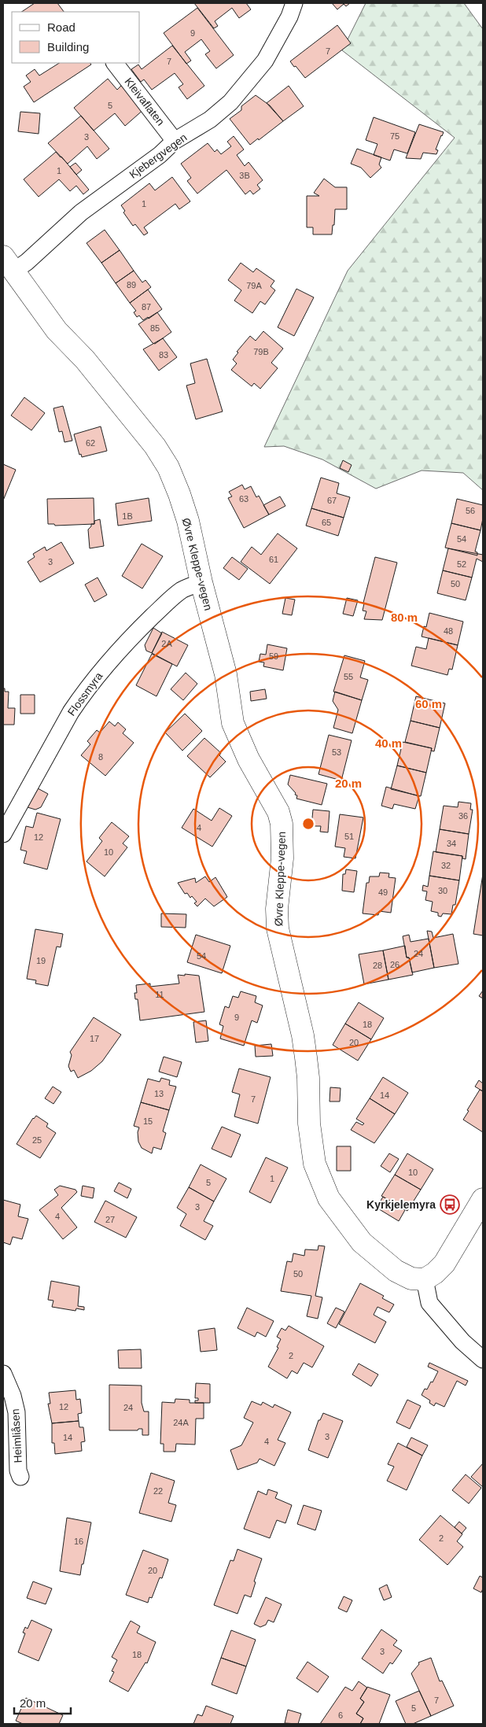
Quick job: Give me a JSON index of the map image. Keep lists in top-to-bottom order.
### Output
{
  "streets": {
    "street": [
      "Kleivaflaten",
      "Kjebergvegen",
      "Øvre Kleppe-vegen",
      "Flossmyra",
      "Heimliåsen"
    ]
  },
  "crossings": [
    ["Kleivaflaten", "Kjebergvegen"],
    ["Kjebergvegen", "Øvre Kleppe-vegen"],
    ["Øvre Kleppe-vegen", "Flossmyra"]
  ],
  "places": {
    "bus stop": ["Kyrkjelemyra"]
  },
  "house_numbers": [
    "9",
    "7",
    "7",
    "5",
    "75",
    "3",
    "1",
    "3B",
    "1",
    "89",
    "79A",
    "87",
    "85",
    "79B",
    "83",
    "62",
    "63",
    "67",
    "56",
    "1B",
    "65",
    "54",
    "61",
    "3",
    "52",
    "50",
    "48",
    "2A",
    "59",
    "55",
    "53",
    "8",
    "36",
    "4",
    "51",
    "12",
    "34",
    "10",
    "32",
    "30",
    "49",
    "24",
    "54",
    "19",
    "26",
    "28",
    "11",
    "9",
    "18",
    "17",
    "20",
    "13",
    "14",
    "7",
    "15",
    "25",
    "10",
    "1",
    "5",
    "3",
    "4",
    "27",
    "50",
    "2",
    "12",
    "24",
    "24A",
    "3",
    "14",
    "4",
    "22",
    "2",
    "16",
    "20",
    "3",
    "18",
    "7",
    "5",
    "6"
  ],
  "legend": ["Road", "Building"],
  "scale_bar": "20 m",
  "rings": [
    "80 m",
    "60 m",
    "40 m",
    "20 m"
  ]
}
